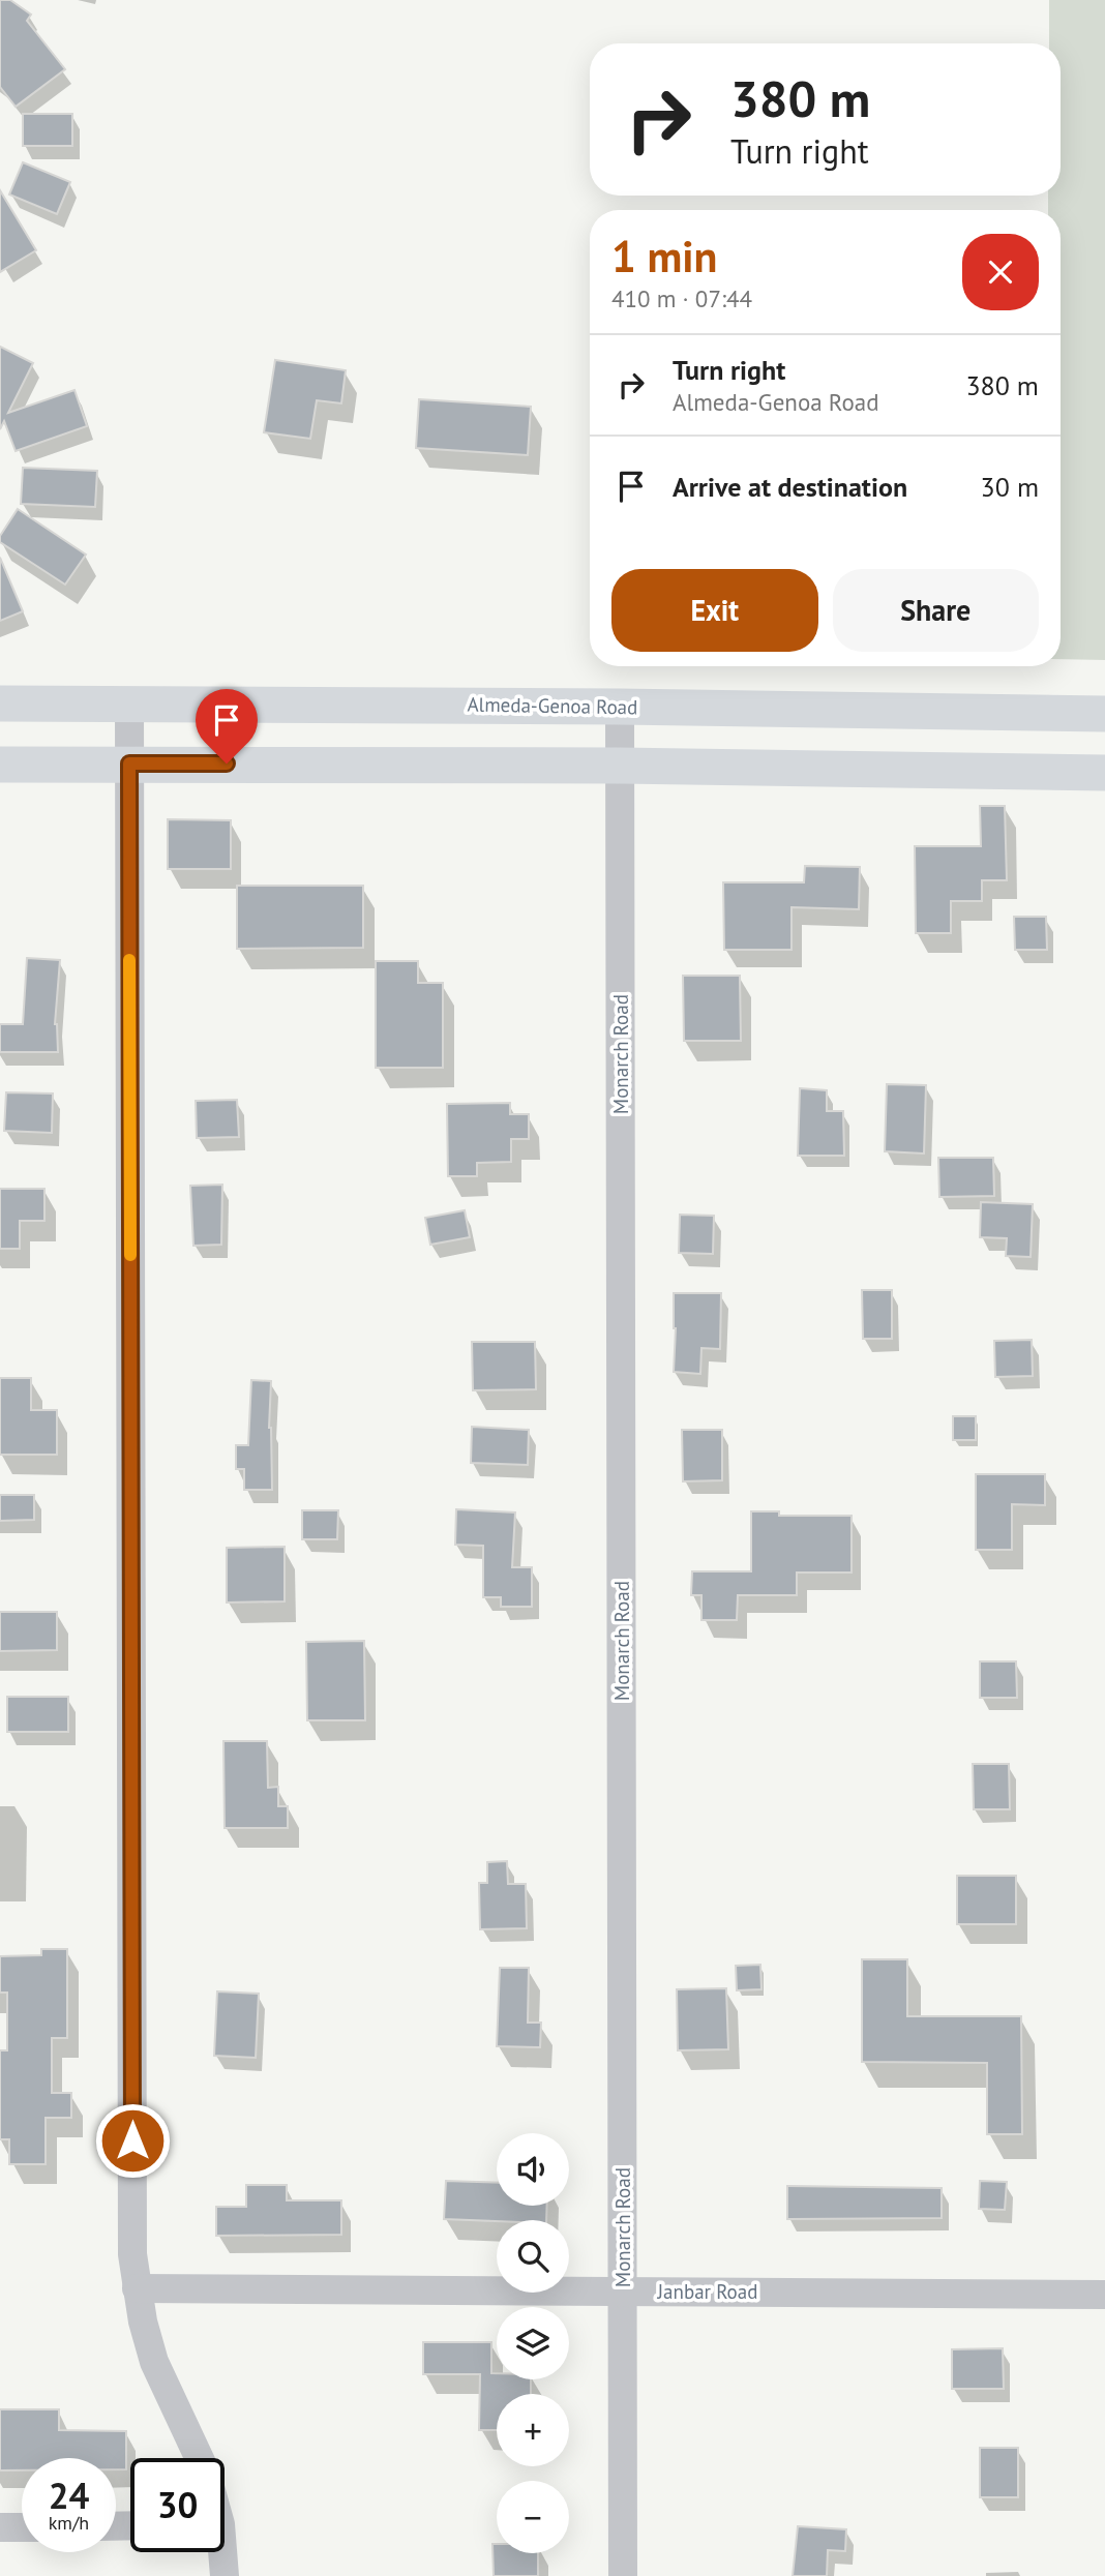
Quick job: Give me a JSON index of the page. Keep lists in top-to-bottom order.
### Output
{
  "streets": {
    "main road": ["Almeda-Genoa Road"],
    "street": ["Monarch Road", "Janbar Road"]
  },
  "crossings": [
    ["Almeda-Genoa Road", "Monarch Road"],
    ["Monarch Road", "Janbar Road"]
  ],
  "page": {
    "turn": ["380 m", "Turn right"],
    "heading": ["1 min", "410 m · 07:44"],
    "list": [
      {
        "name": "Turn right",
        "note": "Almeda-Genoa Road",
        "value": "380 m"
      },
      {
        "name": "Arrive at destination",
        "value": "30 m"
      }
    ],
    "buttons": ["Exit", "Share"],
    "map_buttons": ["+", "−"],
    "speed": "24 km/h",
    "limit": "30"
  }
}
